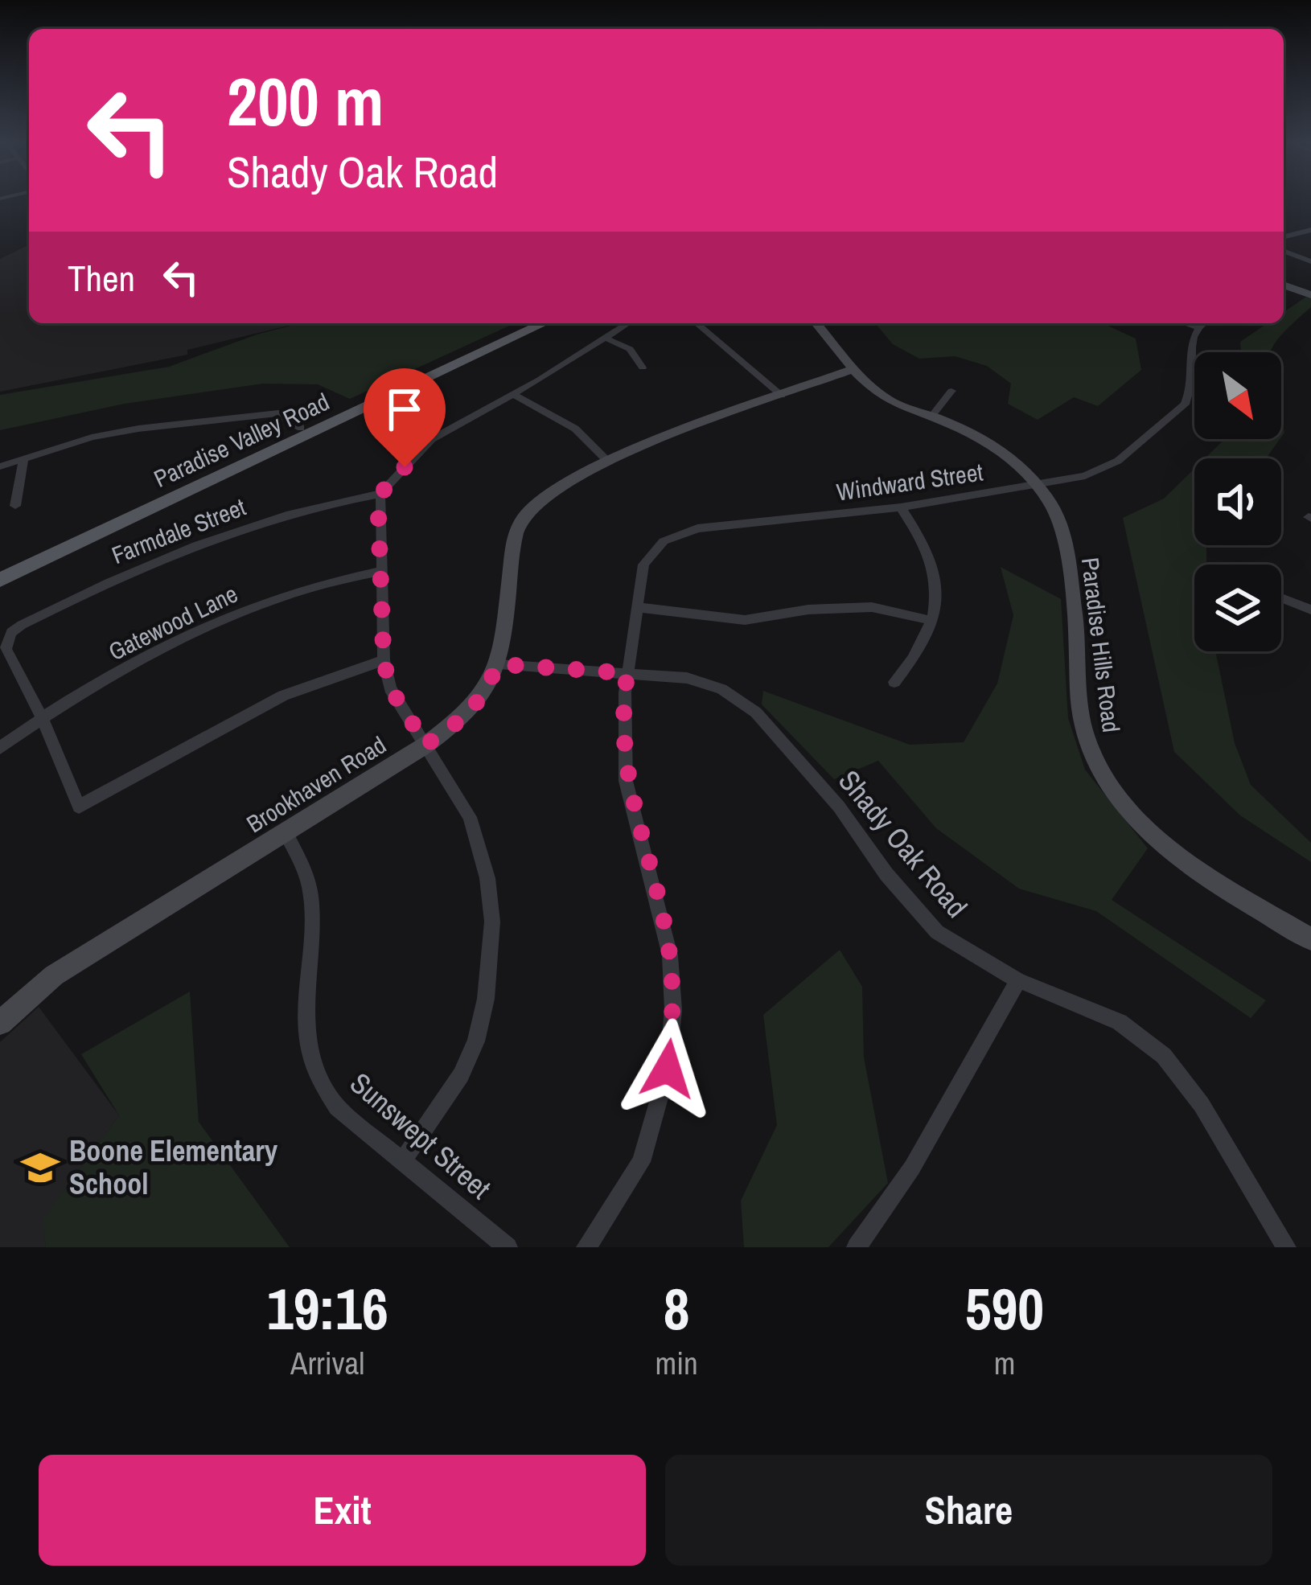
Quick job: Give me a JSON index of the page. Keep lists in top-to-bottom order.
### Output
{
  "streets": {
    "main road": ["Paradise Valley Road"],
    "street": [
      "Windward Street",
      "Farmdale Street",
      "Gatewood Lane",
      "Paradise Hills Road",
      "Brookhaven Road",
      "Shady Oak Road",
      "Sunswept Street"
    ]
  },
  "crossings": [
    ["Windward Street", "Paradise Hills Road"],
    ["Windward Street", "Shady Oak Road"],
    ["Farmdale Street", "Gatewood Lane"],
    ["Paradise Hills Road", "Brookhaven Road"],
    ["Brookhaven Road", "Shady Oak Road"],
    ["Brookhaven Road", "Sunswept Street"]
  ],
  "places": {
    "school or university": ["Boone Elementary School"]
  },
  "north": "bottom right",
  "page": {
    "turn": ["200 m", "Shady Oak Road"],
    "then": "Then",
    "eta": [
      "19:16",
      "Arrival",
      "8",
      "min",
      "590",
      "m"
    ],
    "buttons": ["Exit", "Share"]
  }
}
